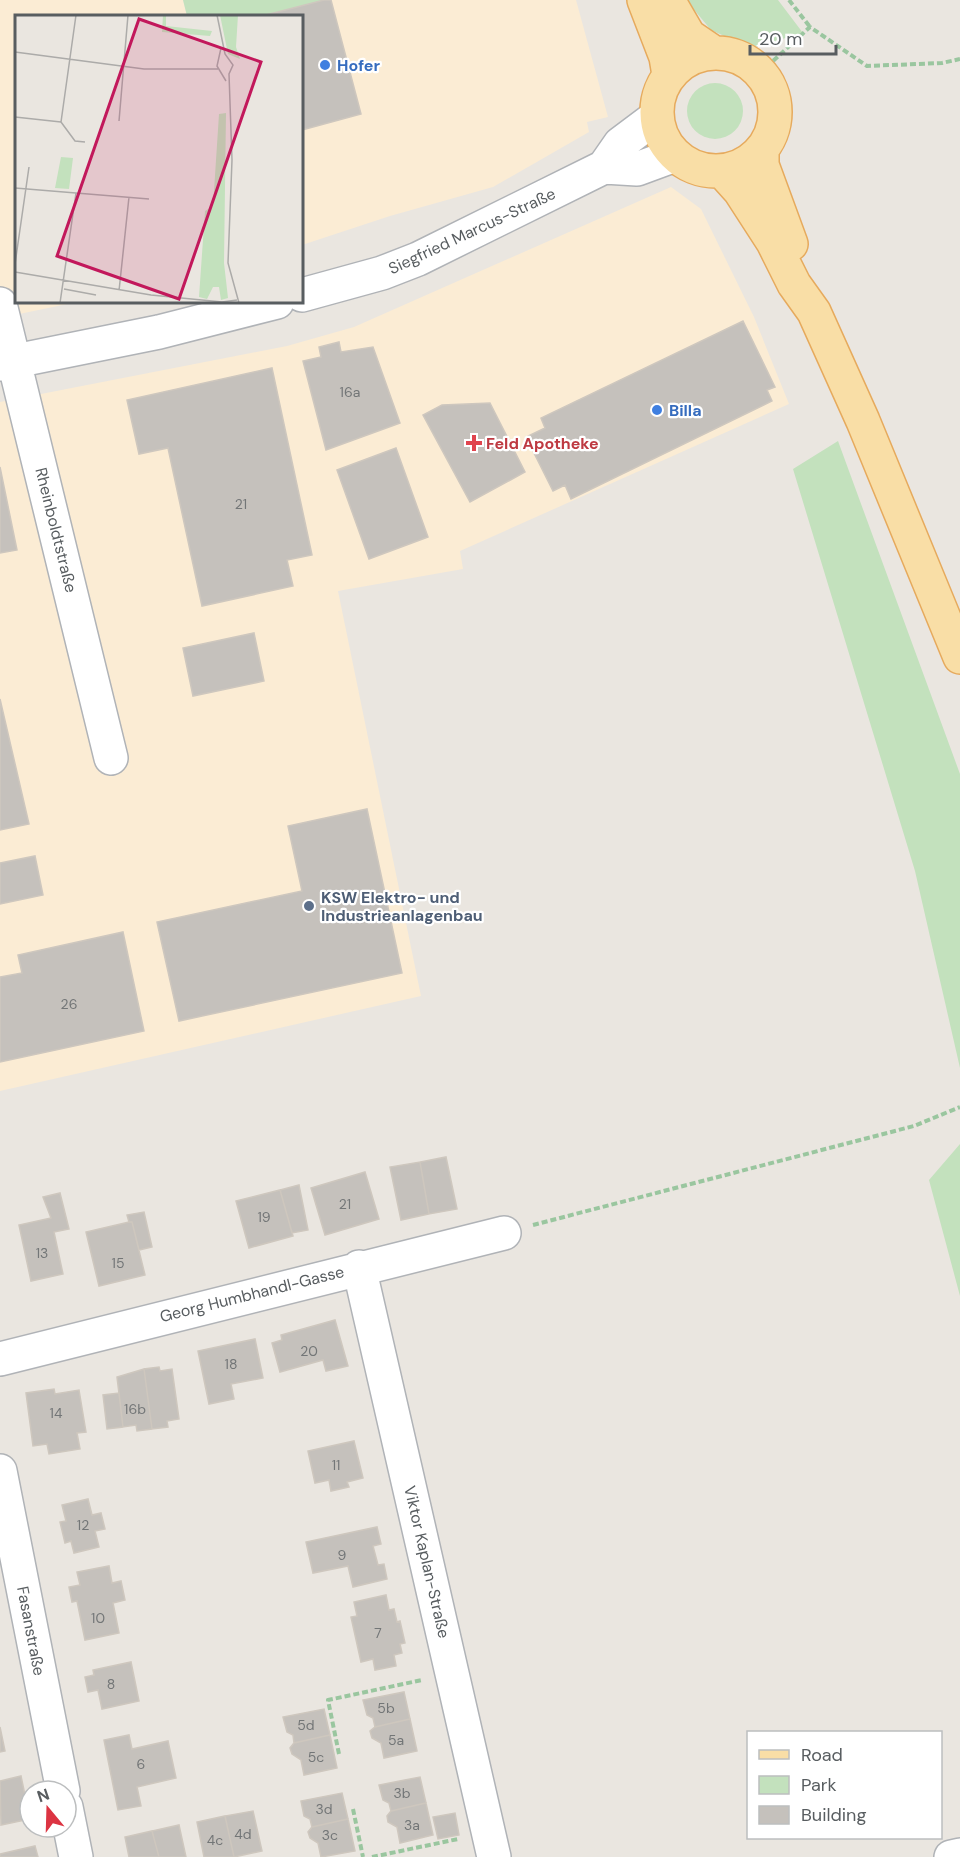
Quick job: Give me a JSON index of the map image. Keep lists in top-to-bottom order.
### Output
{
  "streets": {
    "street": [
      "Siegfried Marcus-Straße",
      "Rheinboldtstraße",
      "Georg Humbhandl-Gasse",
      "Viktor Kaplan-Straße",
      "Fasanstraße"
    ]
  },
  "crossings": [
    ["Georg Humbhandl-Gasse", "Viktor Kaplan-Straße"]
  ],
  "places": {
    "other": ["Hofer", "Billa", "KSW Elektro- und Industrieanlagenbau"],
    "health": ["Feld Apotheke"]
  },
  "house_numbers": [
    "16a",
    "21",
    "26",
    "21",
    "19",
    "13",
    "15",
    "20",
    "18",
    "16b",
    "14",
    "11",
    "12",
    "9",
    "10",
    "7",
    "8",
    "5b",
    "5d",
    "5a",
    "5c",
    "6",
    "3b",
    "3d",
    "3a",
    "4d",
    "3c",
    "4c"
  ],
  "legend": ["Road", "Park", "Building"],
  "scale_bar": "20 m",
  "north": "top"
}
